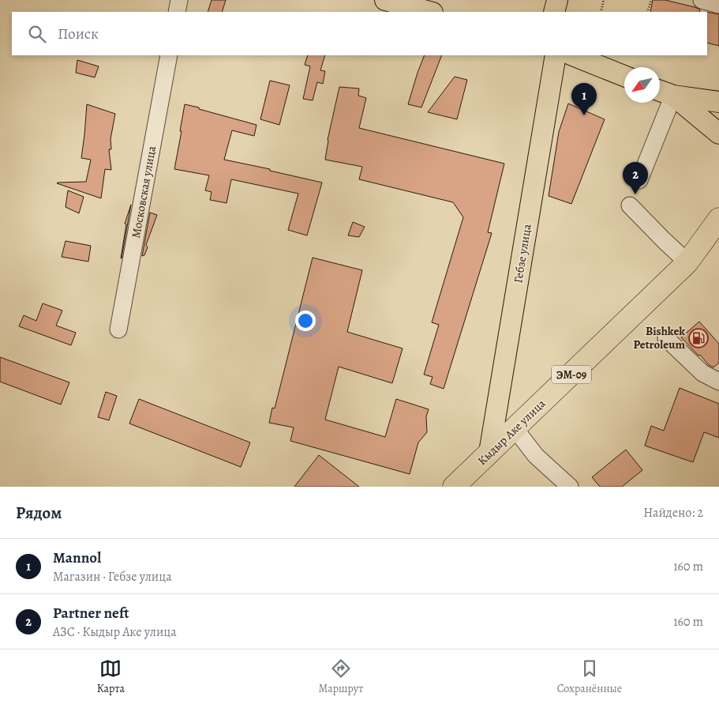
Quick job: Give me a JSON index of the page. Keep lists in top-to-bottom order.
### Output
{
  "streets": {
    "highway": ["ЭМ-09", "Кыдыр Аке улица"],
    "main road": ["Гебзе улица"],
    "street": ["Московская улица"]
  },
  "crossings": [
    ["Гебзе улица", "Кыдыр Аке улица"]
  ],
  "places": {
    "fuel station": ["Bishkek Petroleum"]
  },
  "north": "bottom left",
  "page": {
    "search": "Поиск",
    "pins": ["1", "2"],
    "heading": ["Рядом", "Найдено: 2"],
    "list": [
      {
        "mark": "1",
        "name": "Mannol",
        "note": "Магазин · Гебзе улица",
        "value": "160 m"
      },
      {
        "mark": "2",
        "name": "Partner neft",
        "note": "АЗС · Кыдыр Аке улица",
        "value": "160 m"
      }
    ],
    "nav": ["Карта", "Маршрут", "Сохранённые"]
  }
}
